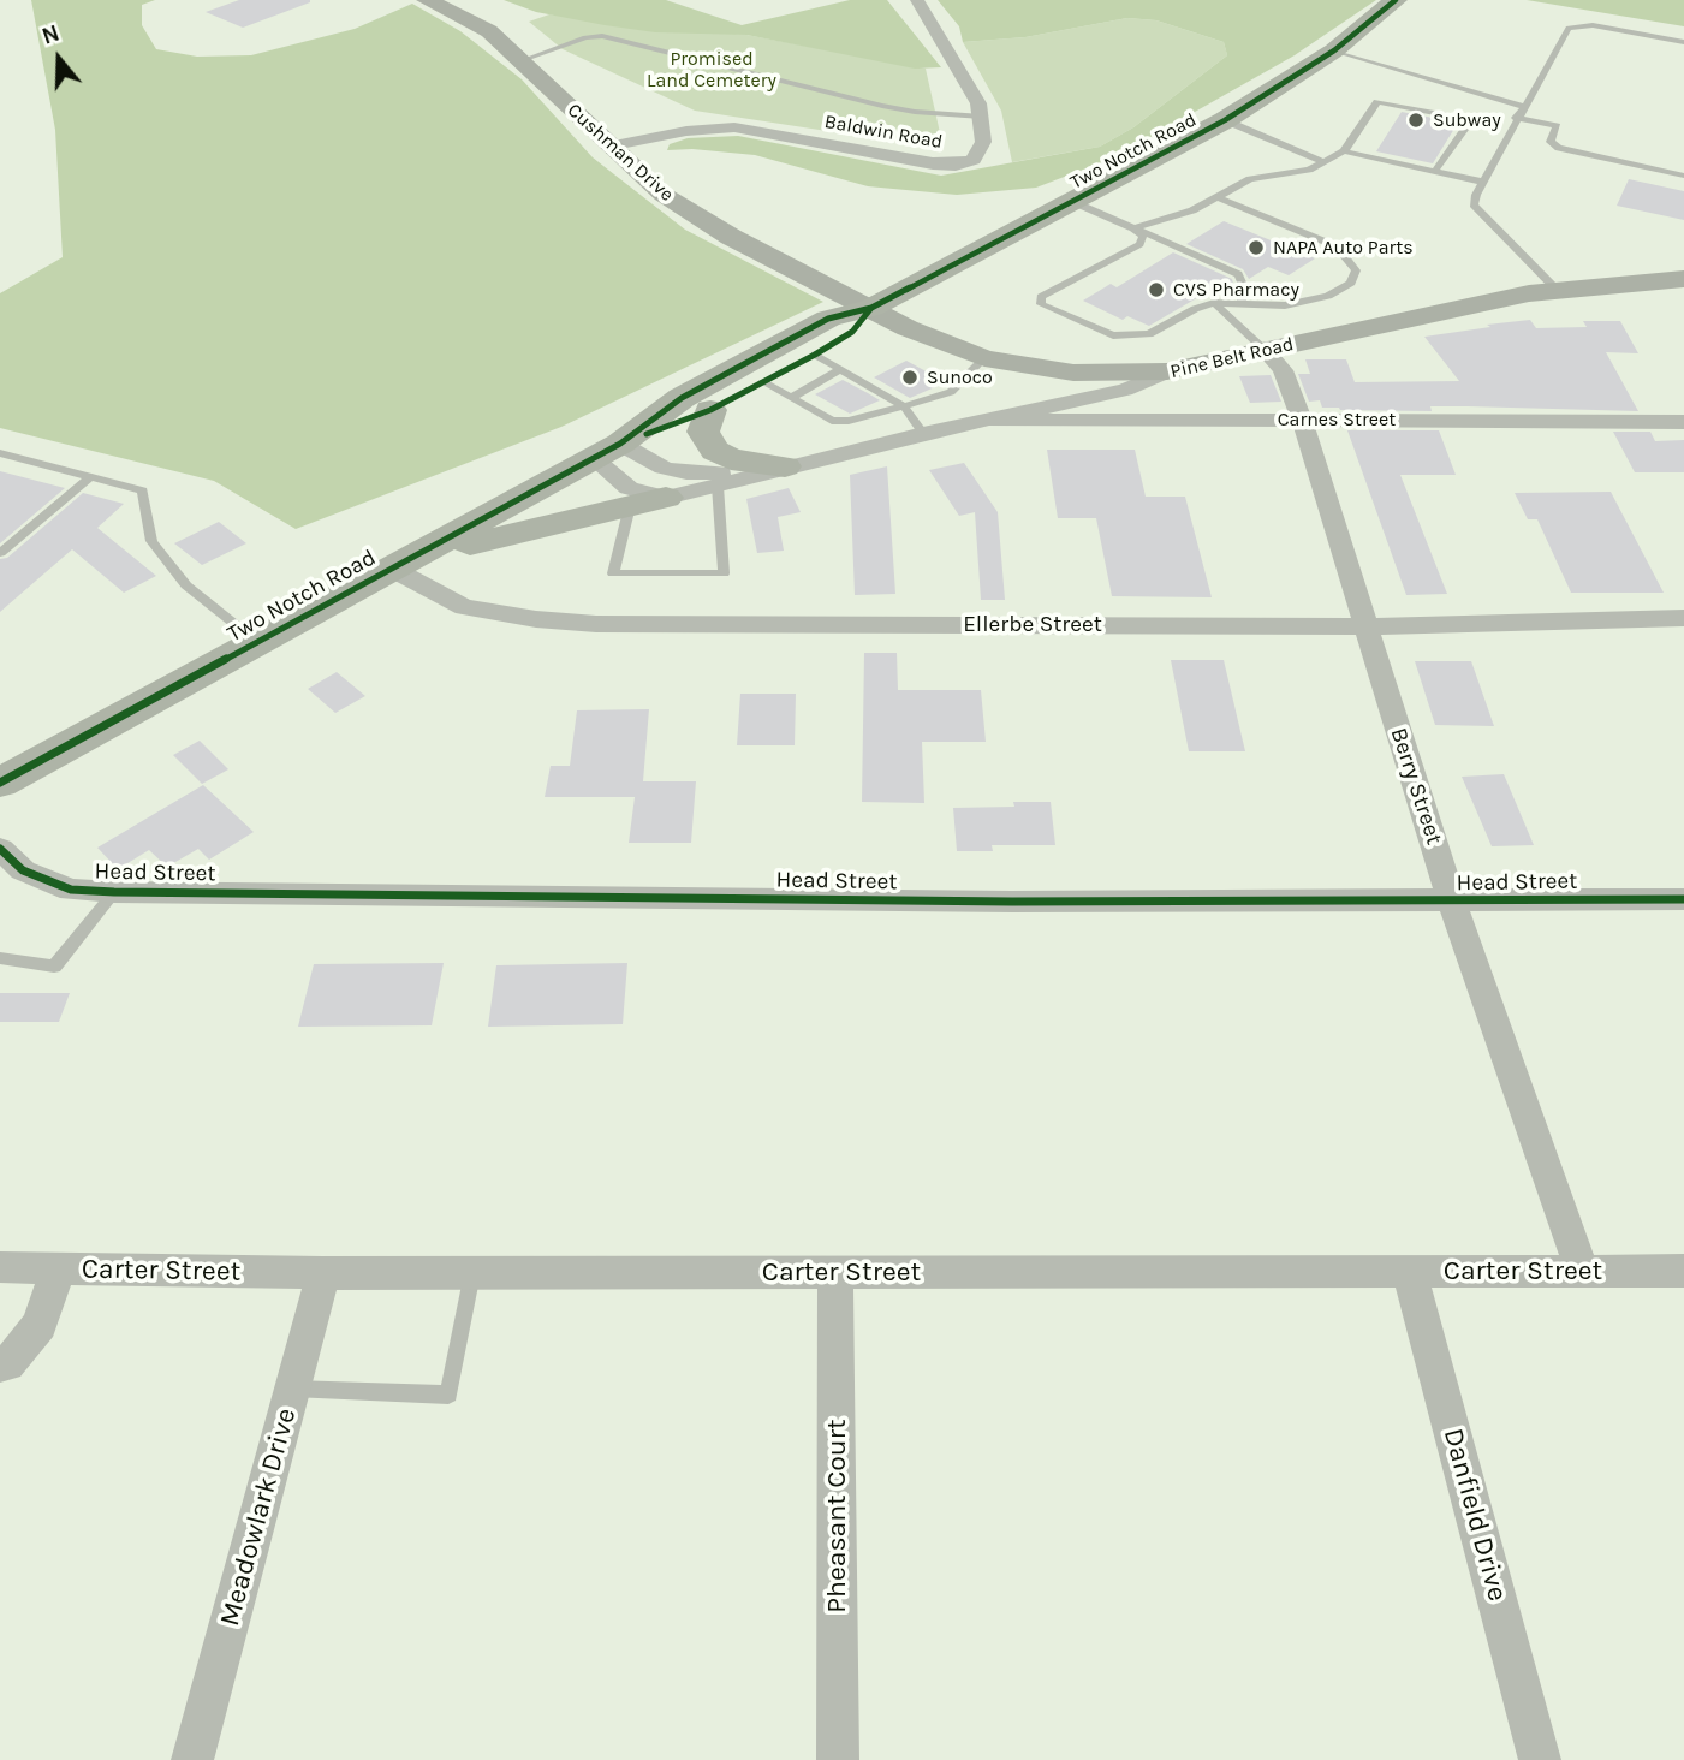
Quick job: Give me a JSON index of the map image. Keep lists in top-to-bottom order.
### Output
{
  "streets": {
    "main road": ["Two Notch Road"],
    "street": [
      "Baldwin Road",
      "Cushman Drive",
      "Pine Belt Road",
      "Carnes Street",
      "Ellerbe Street",
      "Berry Street",
      "Head Street",
      "Carter Street",
      "Danfield Drive",
      "Pheasant Court",
      "Meadowlark Drive"
    ]
  },
  "crossings": [
    ["Baldwin Road", "Cushman Drive"],
    ["Two Notch Road", "Cushman Drive"],
    ["Two Notch Road", "Pine Belt Road"],
    ["Two Notch Road", "Ellerbe Street"],
    ["Cushman Drive", "Pine Belt Road"],
    ["Pine Belt Road", "Carnes Street"],
    ["Pine Belt Road", "Berry Street"],
    ["Carnes Street", "Berry Street"],
    ["Ellerbe Street", "Berry Street"],
    ["Berry Street", "Head Street"],
    ["Berry Street", "Carter Street"],
    ["Carter Street", "Danfield Drive"],
    ["Carter Street", "Pheasant Court"],
    ["Carter Street", "Meadowlark Drive"]
  ],
  "parks": ["Promised Land Cemetery"],
  "places": [
    "Subway",
    "NAPA Auto Parts",
    "CVS Pharmacy",
    "Sunoco"
  ],
  "north": "top"
}
